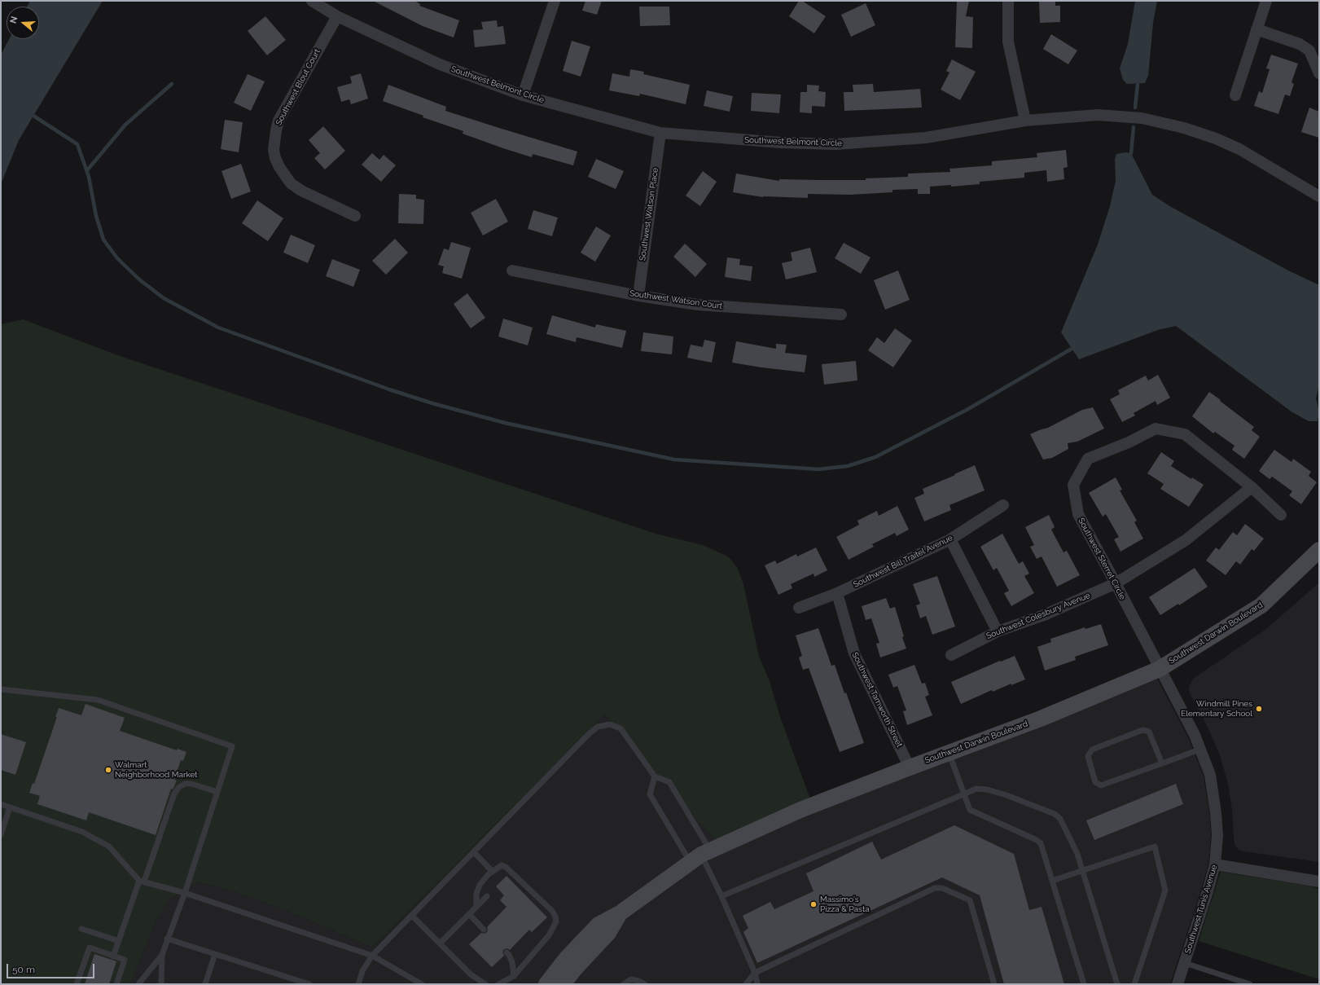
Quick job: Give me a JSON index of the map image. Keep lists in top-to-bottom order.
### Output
{
  "streets": {
    "street": [
      "Southwest Belmont Circle",
      "Southwest Blout Court",
      "Southwest Watson Place",
      "Southwest Watson Court",
      "Southwest Sterret Circle",
      "Southwest Bill Traitel Avenue",
      "Southwest Colesbury Avenue",
      "Southwest Darwin Boulevard",
      "Southwest Tamworth Street",
      "Southwest Tunis Avenue"
    ]
  },
  "crossings": [
    ["Southwest Belmont Circle", "Southwest Blout Court"],
    ["Southwest Belmont Circle", "Southwest Watson Place"],
    ["Southwest Watson Place", "Southwest Watson Court"],
    ["Southwest Sterret Circle", "Southwest Colesbury Avenue"],
    ["Southwest Sterret Circle", "Southwest Darwin Boulevard"],
    ["Southwest Sterret Circle", "Southwest Tunis Avenue"],
    ["Southwest Bill Traitel Avenue", "Southwest Tamworth Street"],
    ["Southwest Darwin Boulevard", "Southwest Tamworth Street"],
    ["Southwest Darwin Boulevard", "Southwest Tunis Avenue"]
  ],
  "places": ["Windmill Pines Elementary School", "Walmart Neighborhood Market", "Massimo's Pizza & Pasta"],
  "scale_bar": "50 m",
  "north": "left"
}
